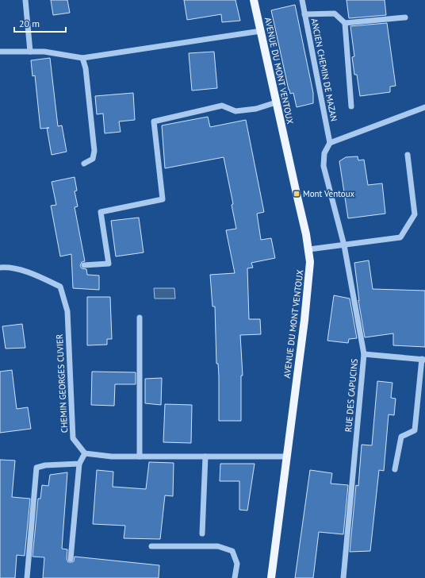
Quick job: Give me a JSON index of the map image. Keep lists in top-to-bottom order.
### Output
{
  "streets": {
    "main road": ["AVENUE DU MONT VENTOUX"],
    "street": ["ANCIEN CHEMIN DE MAZAN", "CHEMIN GEORGES CUVIER", "RUE DES CAPUCINS"]
  },
  "crossings": [
    ["ANCIEN CHEMIN DE MAZAN", "RUE DES CAPUCINS"]
  ],
  "places": {
    "transit": ["Mont Ventoux"]
  },
  "scale_bar": "20 m"
}
